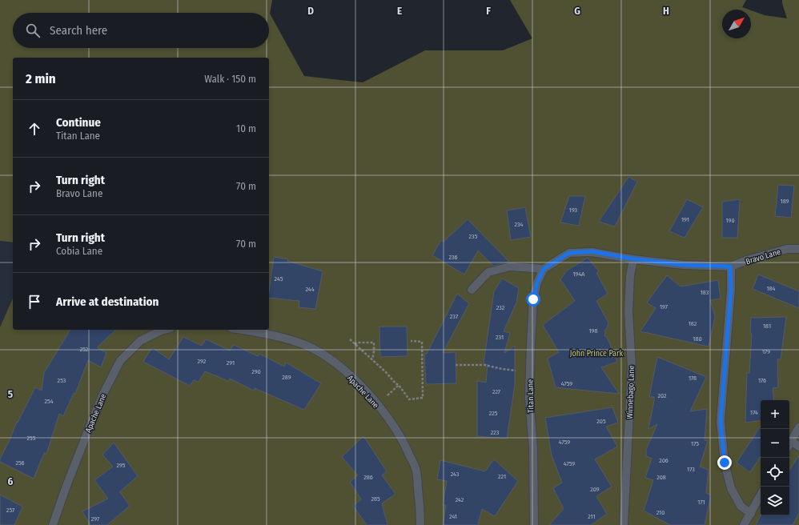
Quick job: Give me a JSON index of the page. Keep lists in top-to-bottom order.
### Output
{
  "streets": {
    "lane": [
      "Bravo Lane",
      "Apache Lane",
      "Winnebago Lane",
      "Titan Lane"
    ]
  },
  "crossings": [
    ["Bravo Lane", "Winnebago Lane"],
    ["Bravo Lane", "Titan Lane"]
  ],
  "parks": ["John Prince Park"],
  "house_numbers": [
    "189",
    "193",
    "191",
    "190",
    "234",
    "235",
    "236",
    "194A",
    "245",
    "184",
    "244",
    "183",
    "197",
    "232",
    "237",
    "182",
    "181",
    "198",
    "231",
    "180",
    "252",
    "179",
    "292",
    "291",
    "290",
    "289",
    "178",
    "253",
    "176",
    "4759",
    "227",
    "202",
    "254",
    "174",
    "225",
    "205",
    "223",
    "255",
    "4759",
    "175",
    "206",
    "256",
    "4759",
    "295",
    "173",
    "243",
    "221",
    "286",
    "208",
    "209",
    "285",
    "242",
    "171",
    "257",
    "210",
    "241",
    "211",
    "297"
  ],
  "north": "top right",
  "page": {
    "search": "Search here",
    "heading": ["2 min", "Walk · 150 m"],
    "list": [
      ["Continue", "Titan Lane", "10 m"],
      ["Turn right", "Bravo Lane", "70 m"],
      ["Turn right", "Cobia Lane", "70 m"],
      "Arrive at destination"
    ],
    "map_buttons": ["+", "−"]
  },
  "grid": {
    "columns": [
      "D",
      "E",
      "F",
      "G",
      "H"
    ],
    "rows": ["5", "6"]
  }
}
